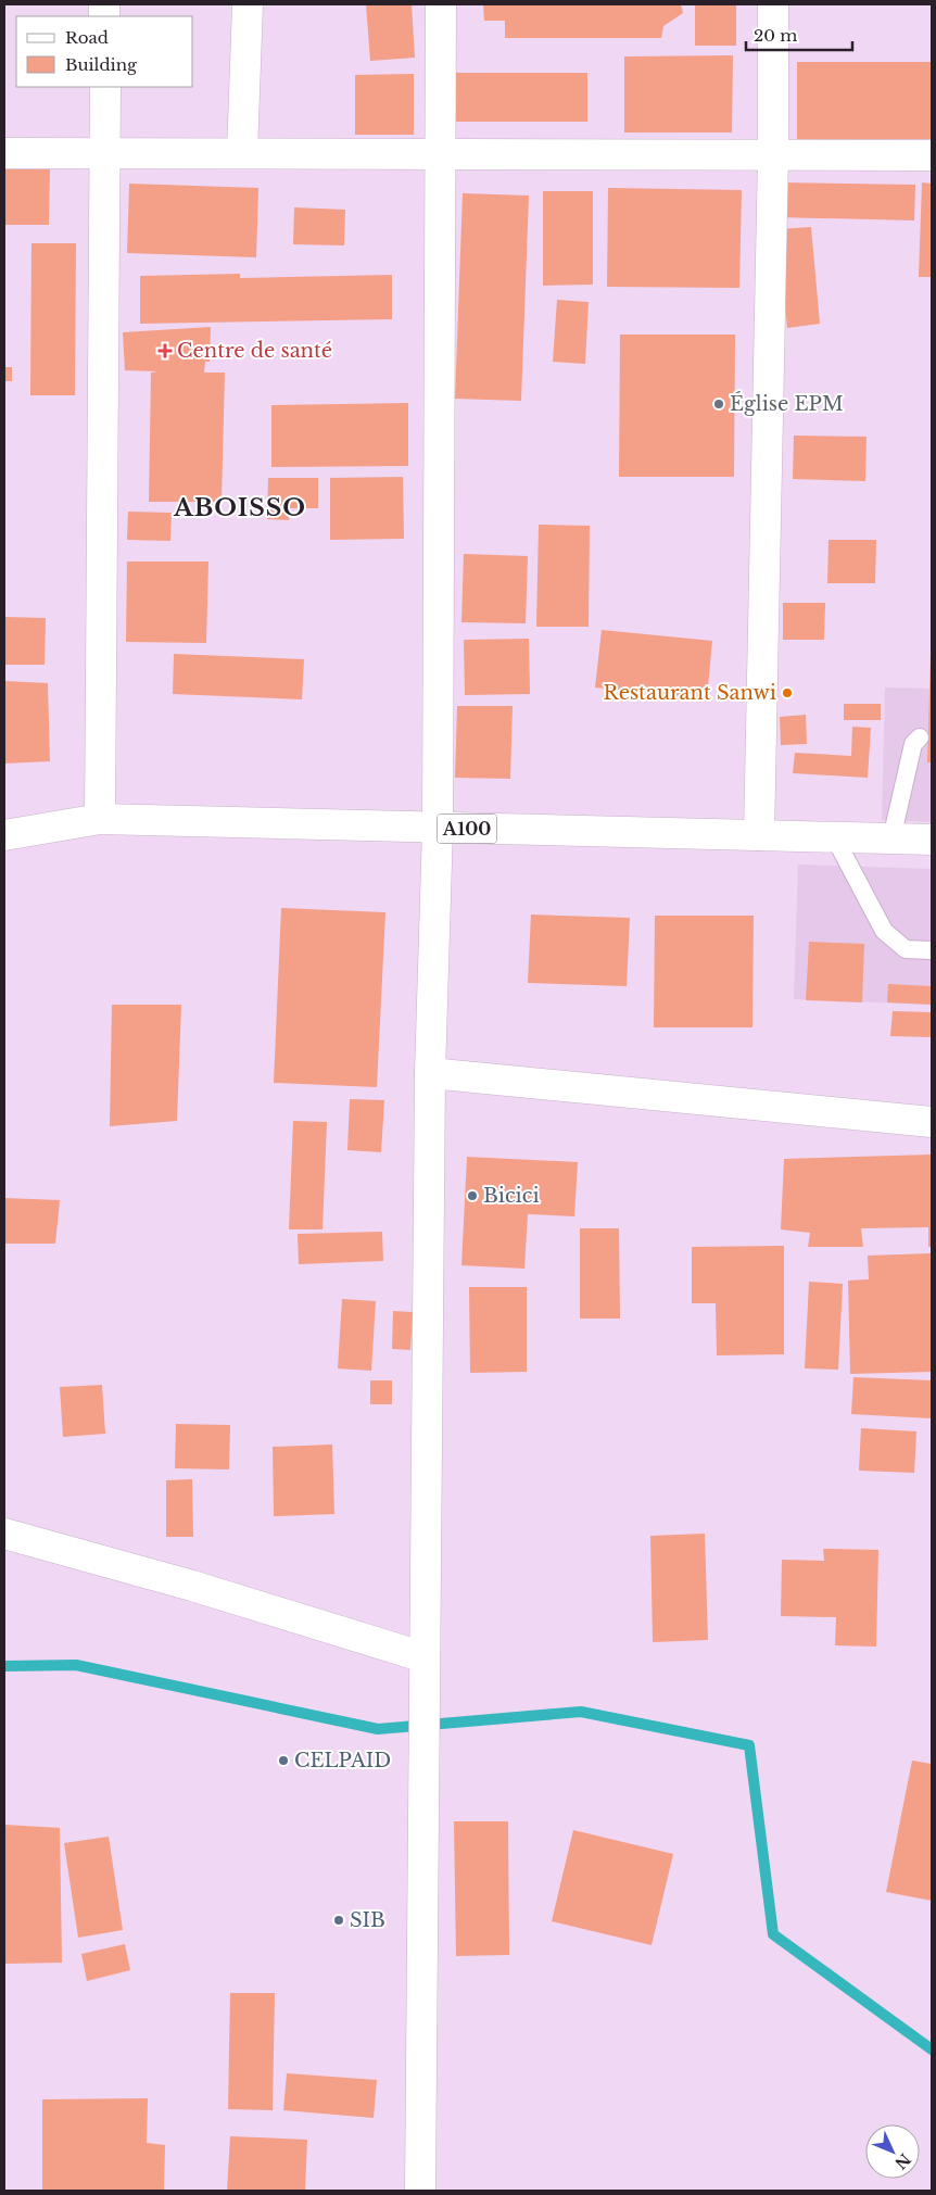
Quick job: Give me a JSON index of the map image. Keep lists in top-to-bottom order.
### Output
{
  "streets": {
    "main road": ["A100"]
  },
  "districts": ["ABOISSO"],
  "places": {
    "health": ["Centre de santé"],
    "other": [
      "Église EPM",
      "Restaurant Sanwi",
      "Bicici",
      "CELPAID",
      "SIB"
    ]
  },
  "legend": ["Road", "Building"],
  "scale_bar": "20 m",
  "north": "bottom right"
}
